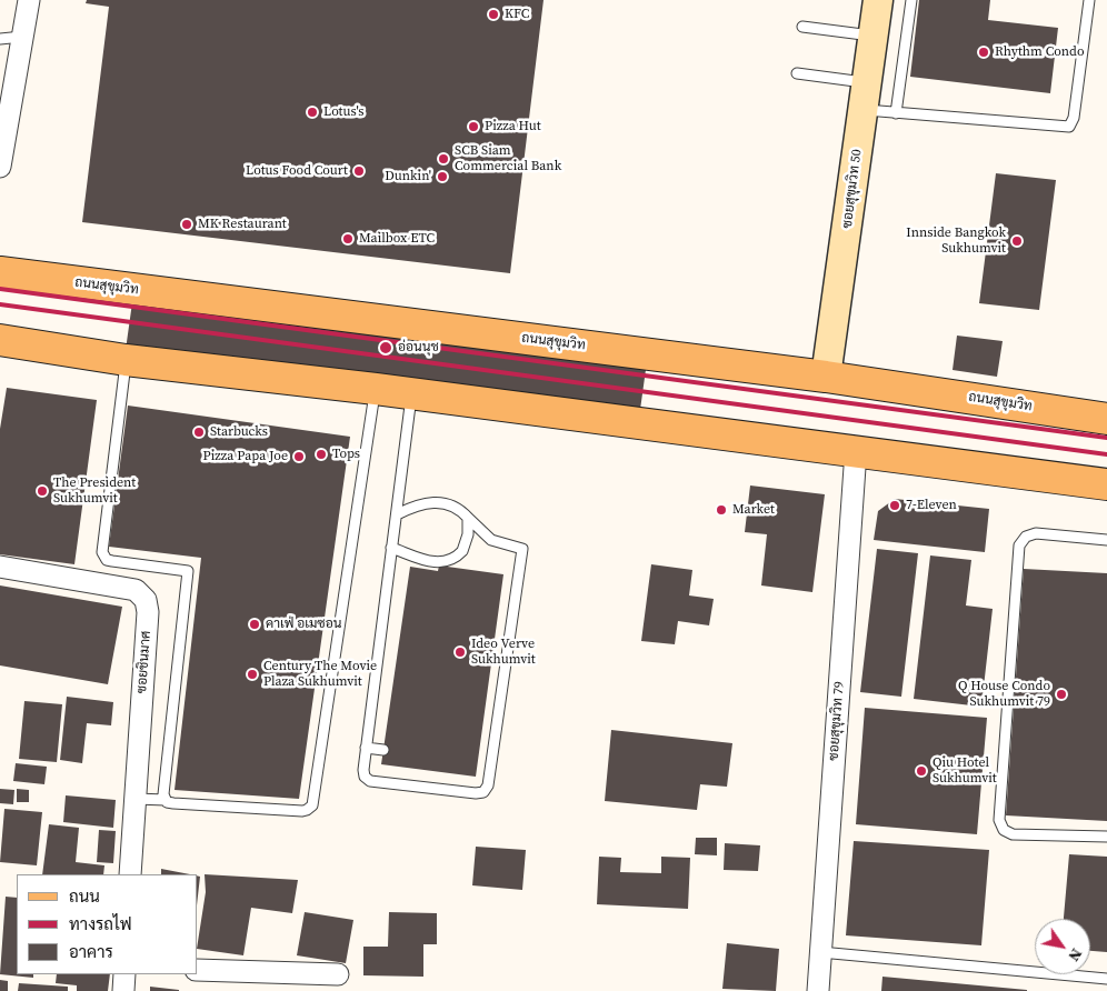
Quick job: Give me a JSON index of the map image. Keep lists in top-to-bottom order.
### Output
{
  "streets": {
    "main road": ["ถนนสุขุมวิท"],
    "street": ["ซอยสุขุมวิท 50", "ซอยชินมาศ", "ซอยสุขุมวิท 79"]
  },
  "crossings": [
    ["ซอยสุขุมวิท 50", "ถนนสุขุมวิท"]
  ],
  "places": [
    "KFC",
    "Rhythm Condo",
    "Lotus's",
    "Pizza Hut",
    "SCB Siam Commercial Bank",
    "Lotus Food Court",
    "Dunkin'",
    "MK Restaurant",
    "Mailbox ETC",
    "Innside Bangkok Sukhumvit",
    "อ่อนนุช",
    "Starbucks",
    "Tops",
    "Pizza Papa Joe",
    "The President Sukhumvit",
    "7-Eleven",
    "Market",
    "คาเฟ่ อเมซอน",
    "Ideo Verve Sukhumvit",
    "Century The Movie Plaza Sukhumvit",
    "Q House Condo Sukhumvit 79",
    "Qiu Hotel Sukhumvit"
  ],
  "legend": ["ถนน", "ทางรถไฟ", "อาคาร"],
  "north": "bottom right"
}
